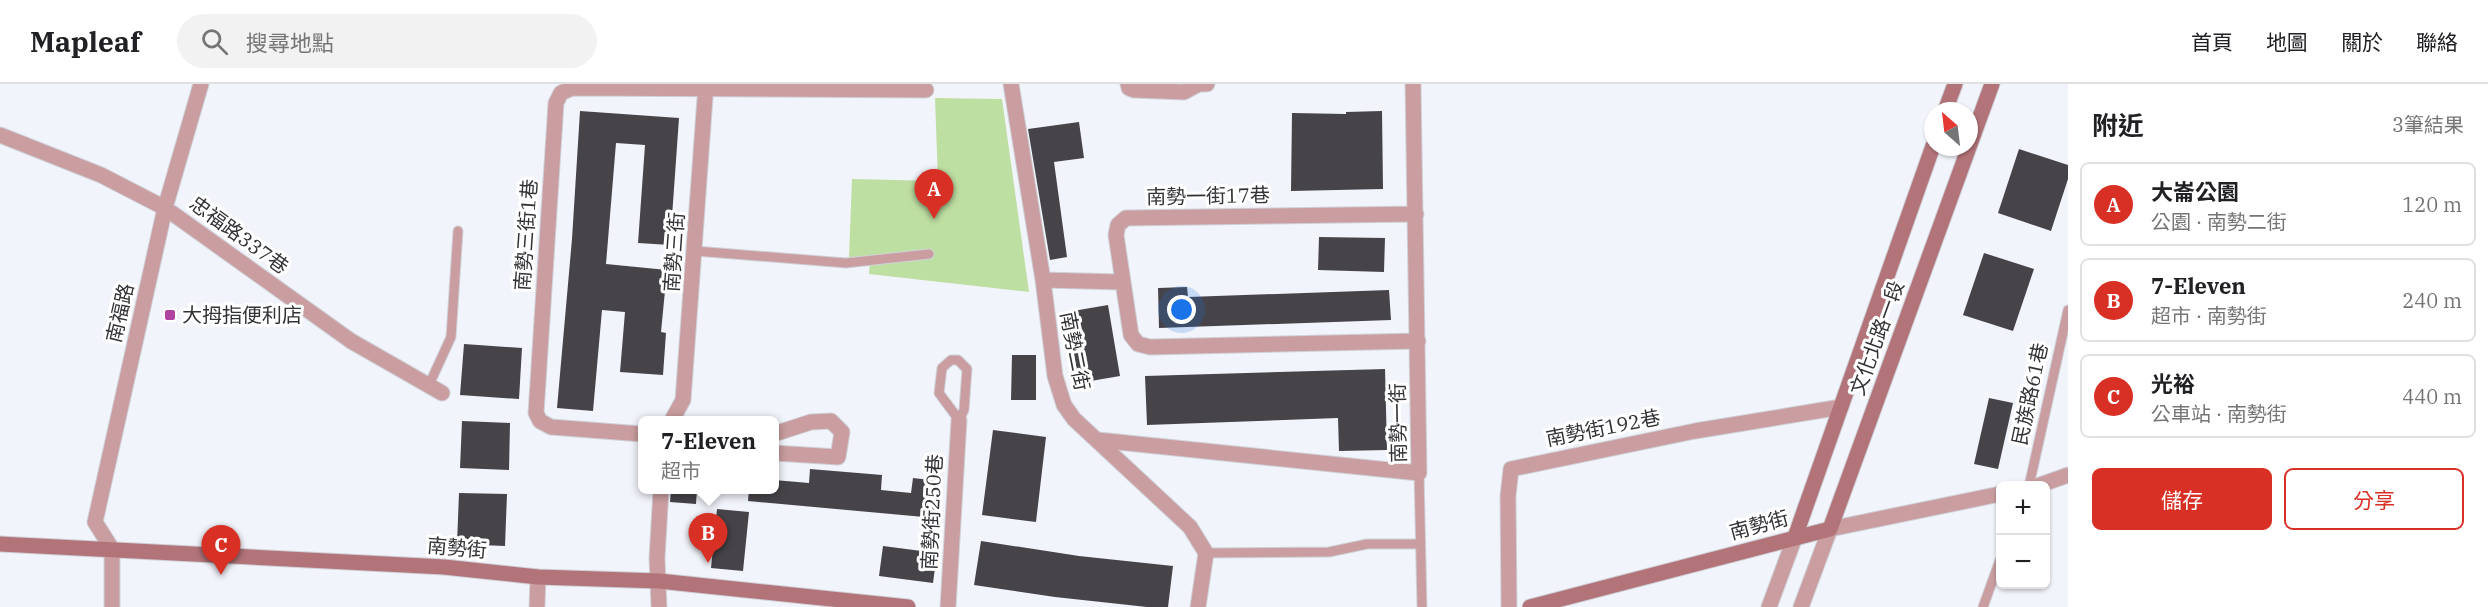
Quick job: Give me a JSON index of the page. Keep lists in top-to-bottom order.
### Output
{
  "streets": {
    "main road": ["文化北路一段", "南勢街"],
    "street": [
      "南勢一街17巷",
      "忠福路337巷",
      "南勢三街1巷",
      "南勢三街",
      "南福路",
      "南勢二街",
      "南勢一街",
      "南勢街192巷",
      "南勢街250巷"
    ],
    "lane": ["民族路61巷"]
  },
  "crossings": [
    ["南勢一街17巷", "南勢一街"],
    ["忠福路337巷", "南福路"],
    ["南勢三街1巷", "南勢三街"],
    ["南福路", "南勢街"],
    ["文化北路一段", "南勢街192巷"],
    ["文化北路一段", "南勢街"],
    ["南勢二街", "南勢一街"]
  ],
  "places": {
    "transit": ["大拇指便利店"]
  },
  "north": "top left",
  "page": {
    "header": "Mapleaf",
    "search": "搜尋地點",
    "nav": [
      "首頁",
      "地圖",
      "關於",
      "聯絡"
    ],
    "heading": ["附近", "3筆結果"],
    "list": [
      {
        "mark": "A",
        "name": "大崙公園",
        "note": "公園 · 南勢二街",
        "value": "120 m"
      },
      {
        "mark": "B",
        "name": "7-Eleven",
        "note": "超市 · 南勢街",
        "value": "240 m"
      },
      {
        "mark": "C",
        "name": "光裕",
        "note": "公車站 · 南勢街",
        "value": "440 m"
      }
    ],
    "pins": ["A", "B", "C"],
    "popup": ["7-Eleven", "超市"],
    "buttons": ["儲存", "分享"],
    "map_buttons": ["+", "−"]
  }
}
